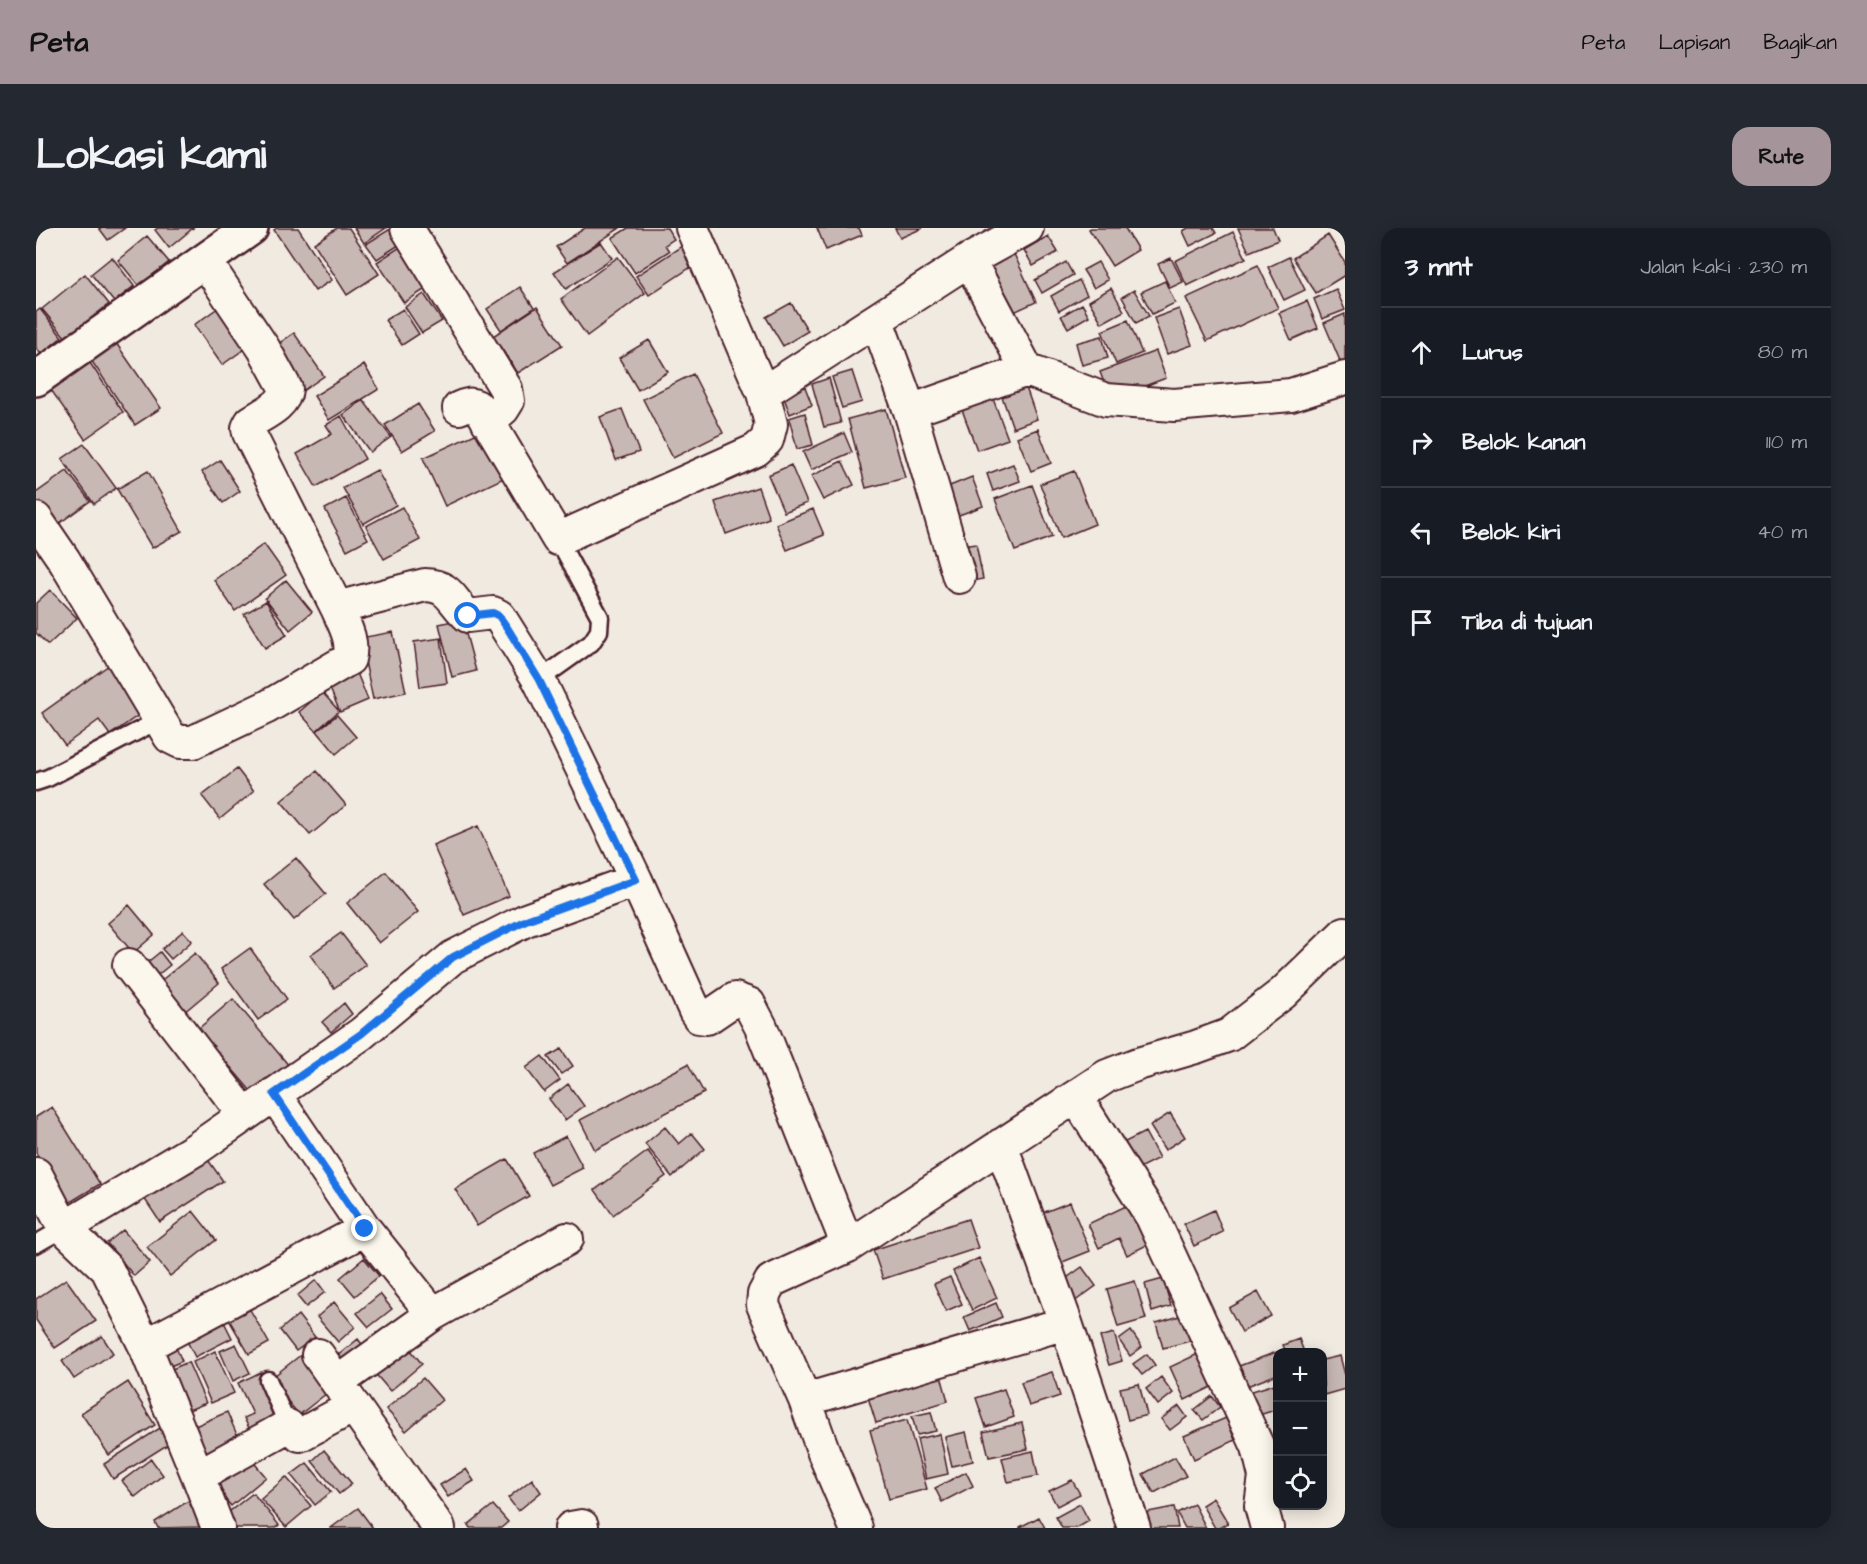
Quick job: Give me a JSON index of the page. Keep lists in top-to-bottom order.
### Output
{
  "page": {
    "header": "Peta",
    "nav": ["Peta", "Lapisan", "Bagikan"],
    "title": "Lokasi kami",
    "buttons": "Rute",
    "heading": ["3 mnt", "Jalan kaki · 230 m"],
    "list": [
      ["Lurus", "80 m"],
      ["Belok kanan", "110 m"],
      ["Belok kiri", "40 m"],
      "Tiba di tujuan"
    ],
    "map_buttons": ["+", "−"]
  }
}
